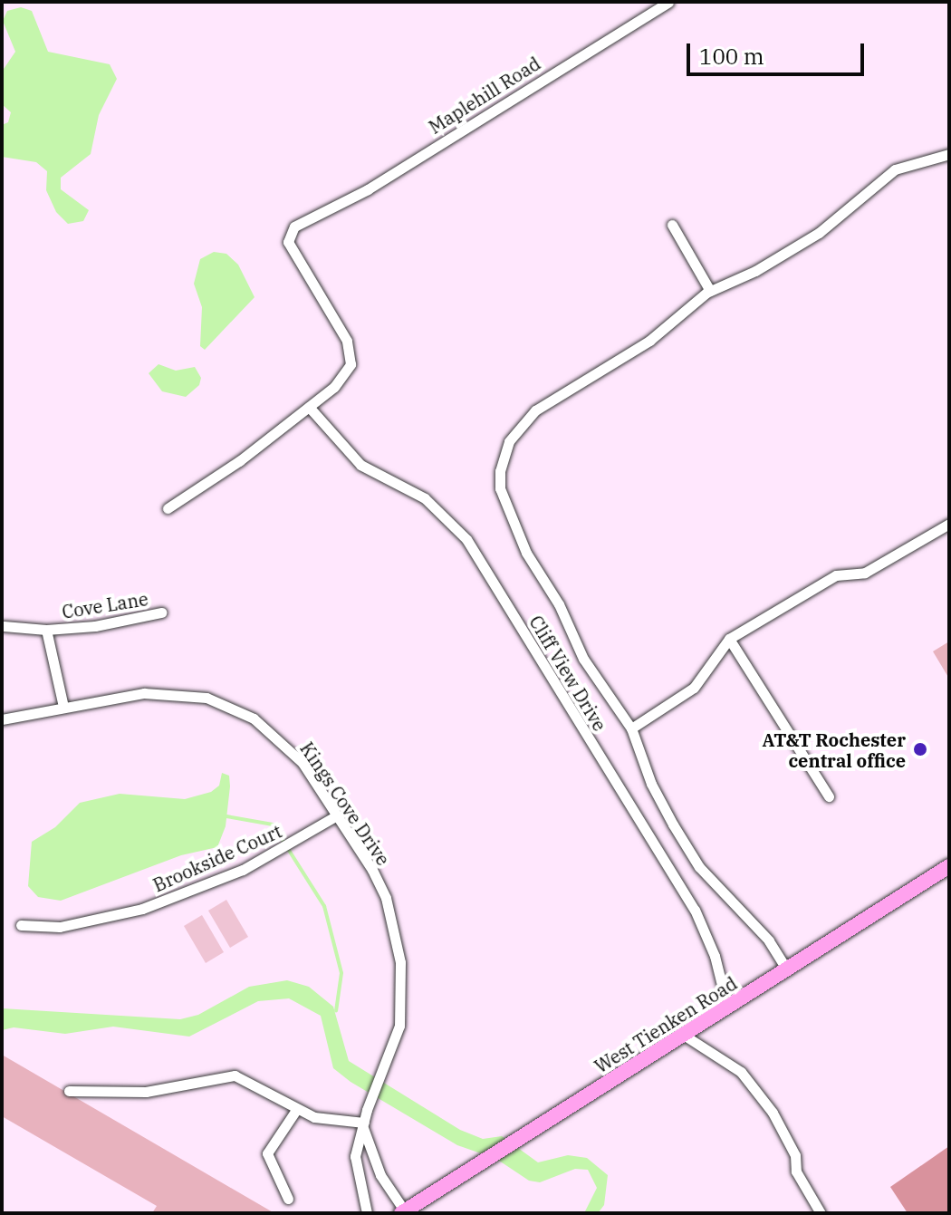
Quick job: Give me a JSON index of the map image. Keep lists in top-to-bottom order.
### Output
{
  "streets": {
    "main road": ["West Tienken Road"],
    "street": [
      "Maplehill Road",
      "Cove Lane",
      "Cliff View Drive",
      "Kings Cove Drive",
      "Brookside Court"
    ]
  },
  "crossings": [
    ["Maplehill Road", "Cliff View Drive"],
    ["Cove Lane", "Kings Cove Drive"],
    ["Cliff View Drive", "West Tienken Road"],
    ["Kings Cove Drive", "Brookside Court"]
  ],
  "places": ["AT&T Rochester central office"],
  "scale_bar": "100 m"
}
